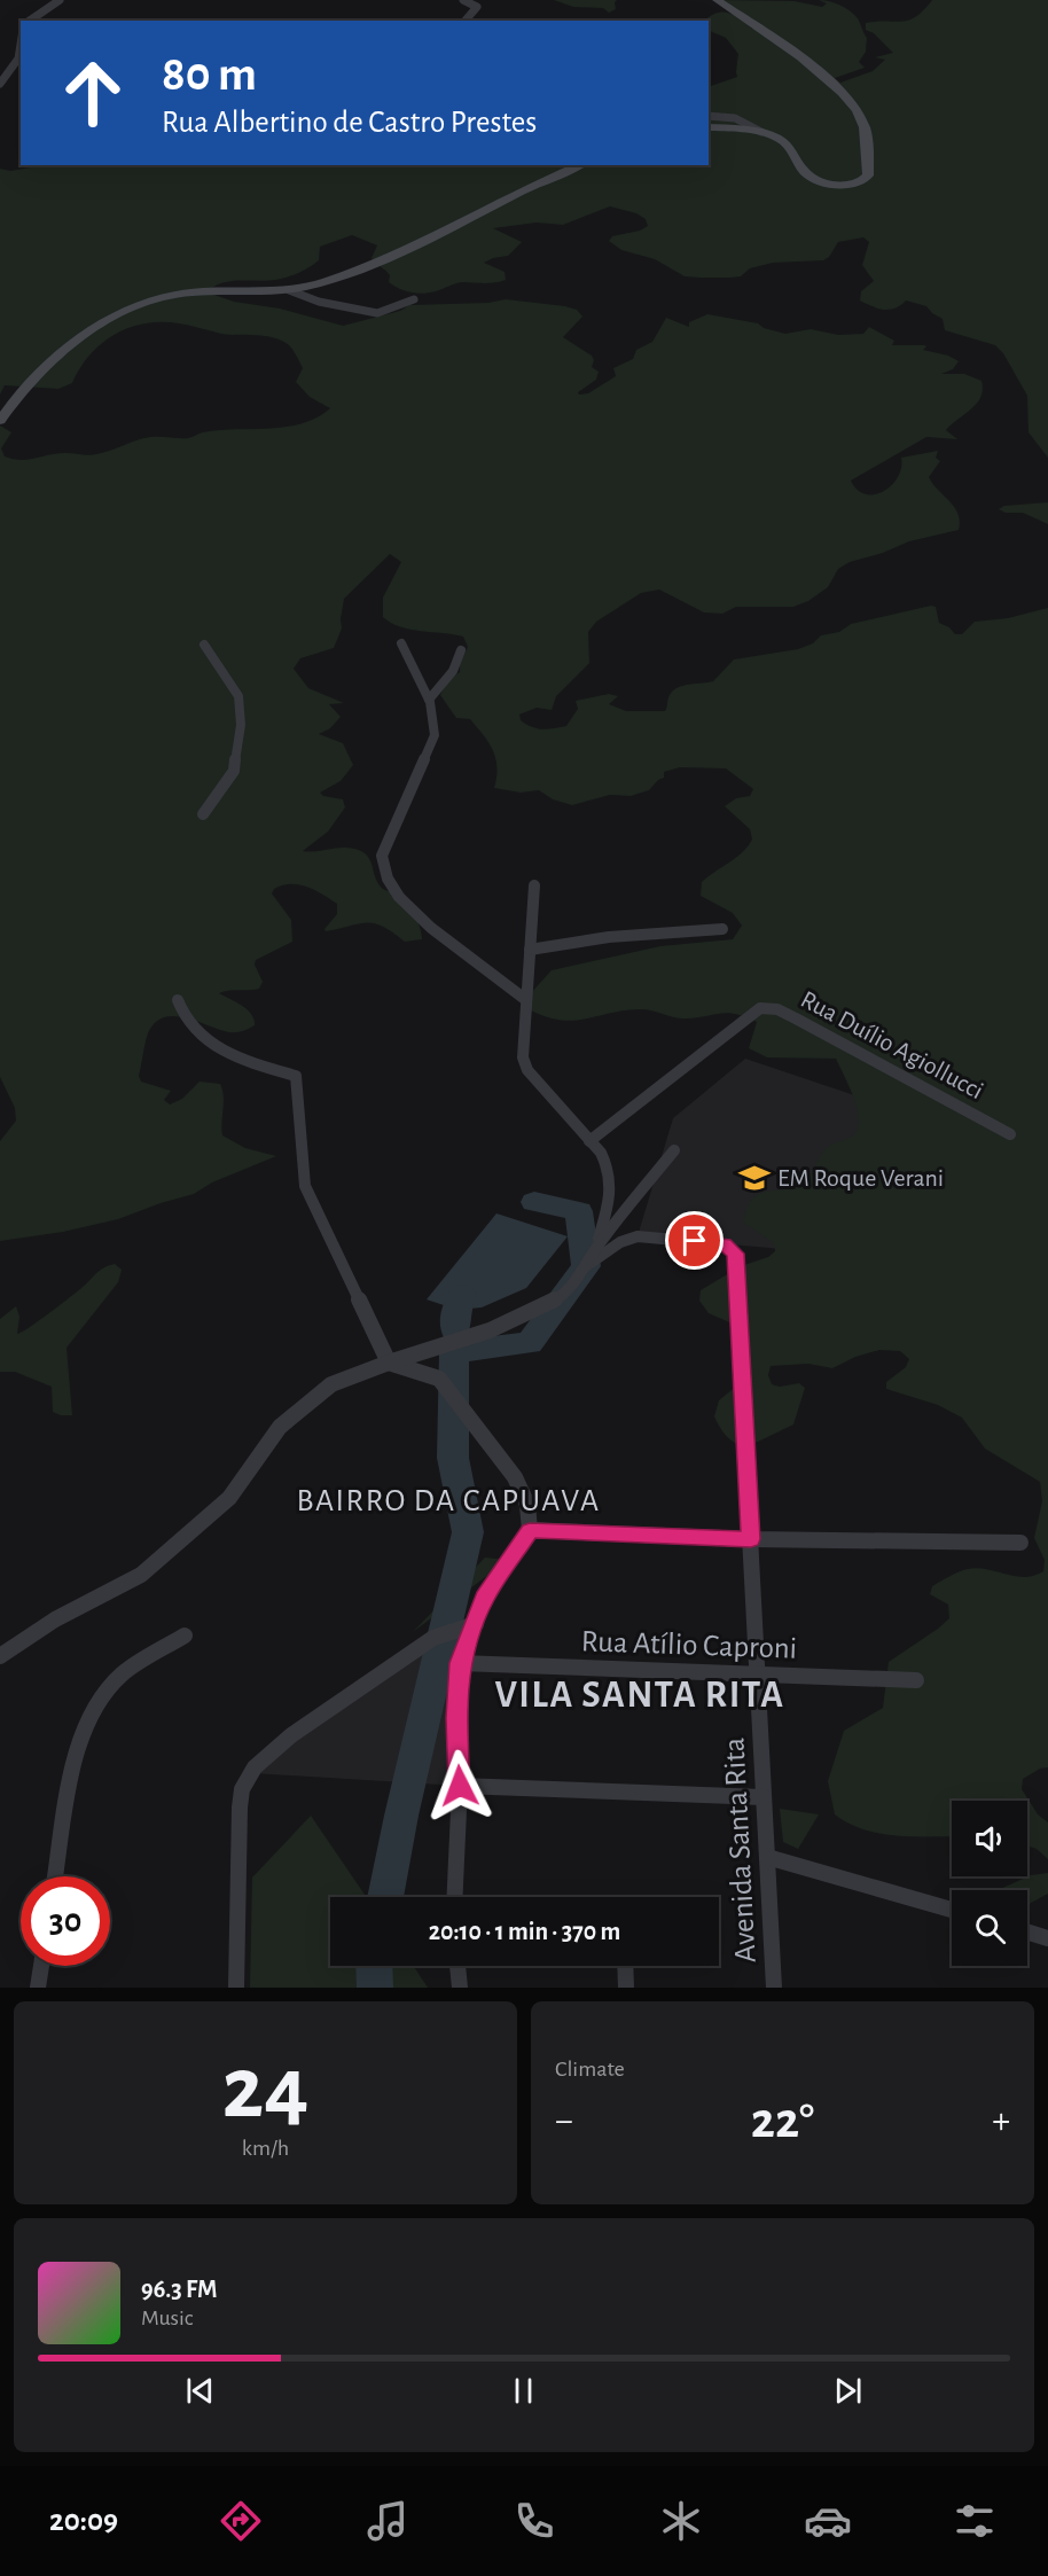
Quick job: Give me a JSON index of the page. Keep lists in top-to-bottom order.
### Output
{
  "streets": {
    "street": ["Rua Duílio Agiollucci", "Rua Atílio Caproni", "Avenida Santa Rita"]
  },
  "crossings": [
    ["Rua Atílio Caproni", "Avenida Santa Rita"]
  ],
  "districts": ["BAIRRO DA CAPUAVA", "VILA SANTA RITA"],
  "places": {
    "school or university": ["EM Roque Verani"]
  },
  "page": {
    "turn": ["80 m", "Rua Albertino de Castro Prestes"],
    "limit": "30",
    "trip": "20:10 · 1 min · 370 m",
    "tile": [
      ["24", "km/h"],
      "Climate"
    ],
    "heat": ["−", "22°", "+"],
    "song": ["96.3 FM", "Music"],
    "tabs": "20:09"
  }
}
